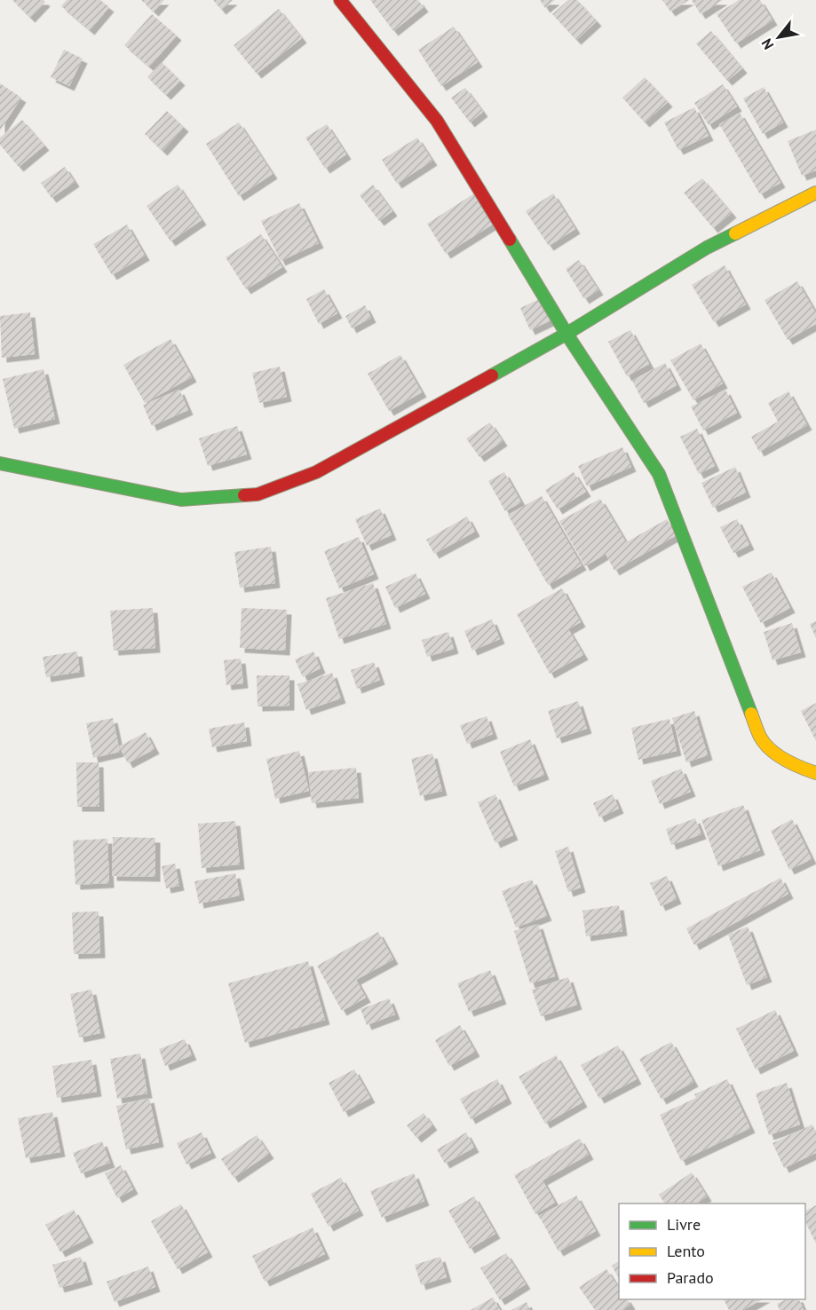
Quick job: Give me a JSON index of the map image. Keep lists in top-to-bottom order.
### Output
{
  "legend": ["Livre", "Lento", "Parado"],
  "north": "bottom left"
}
